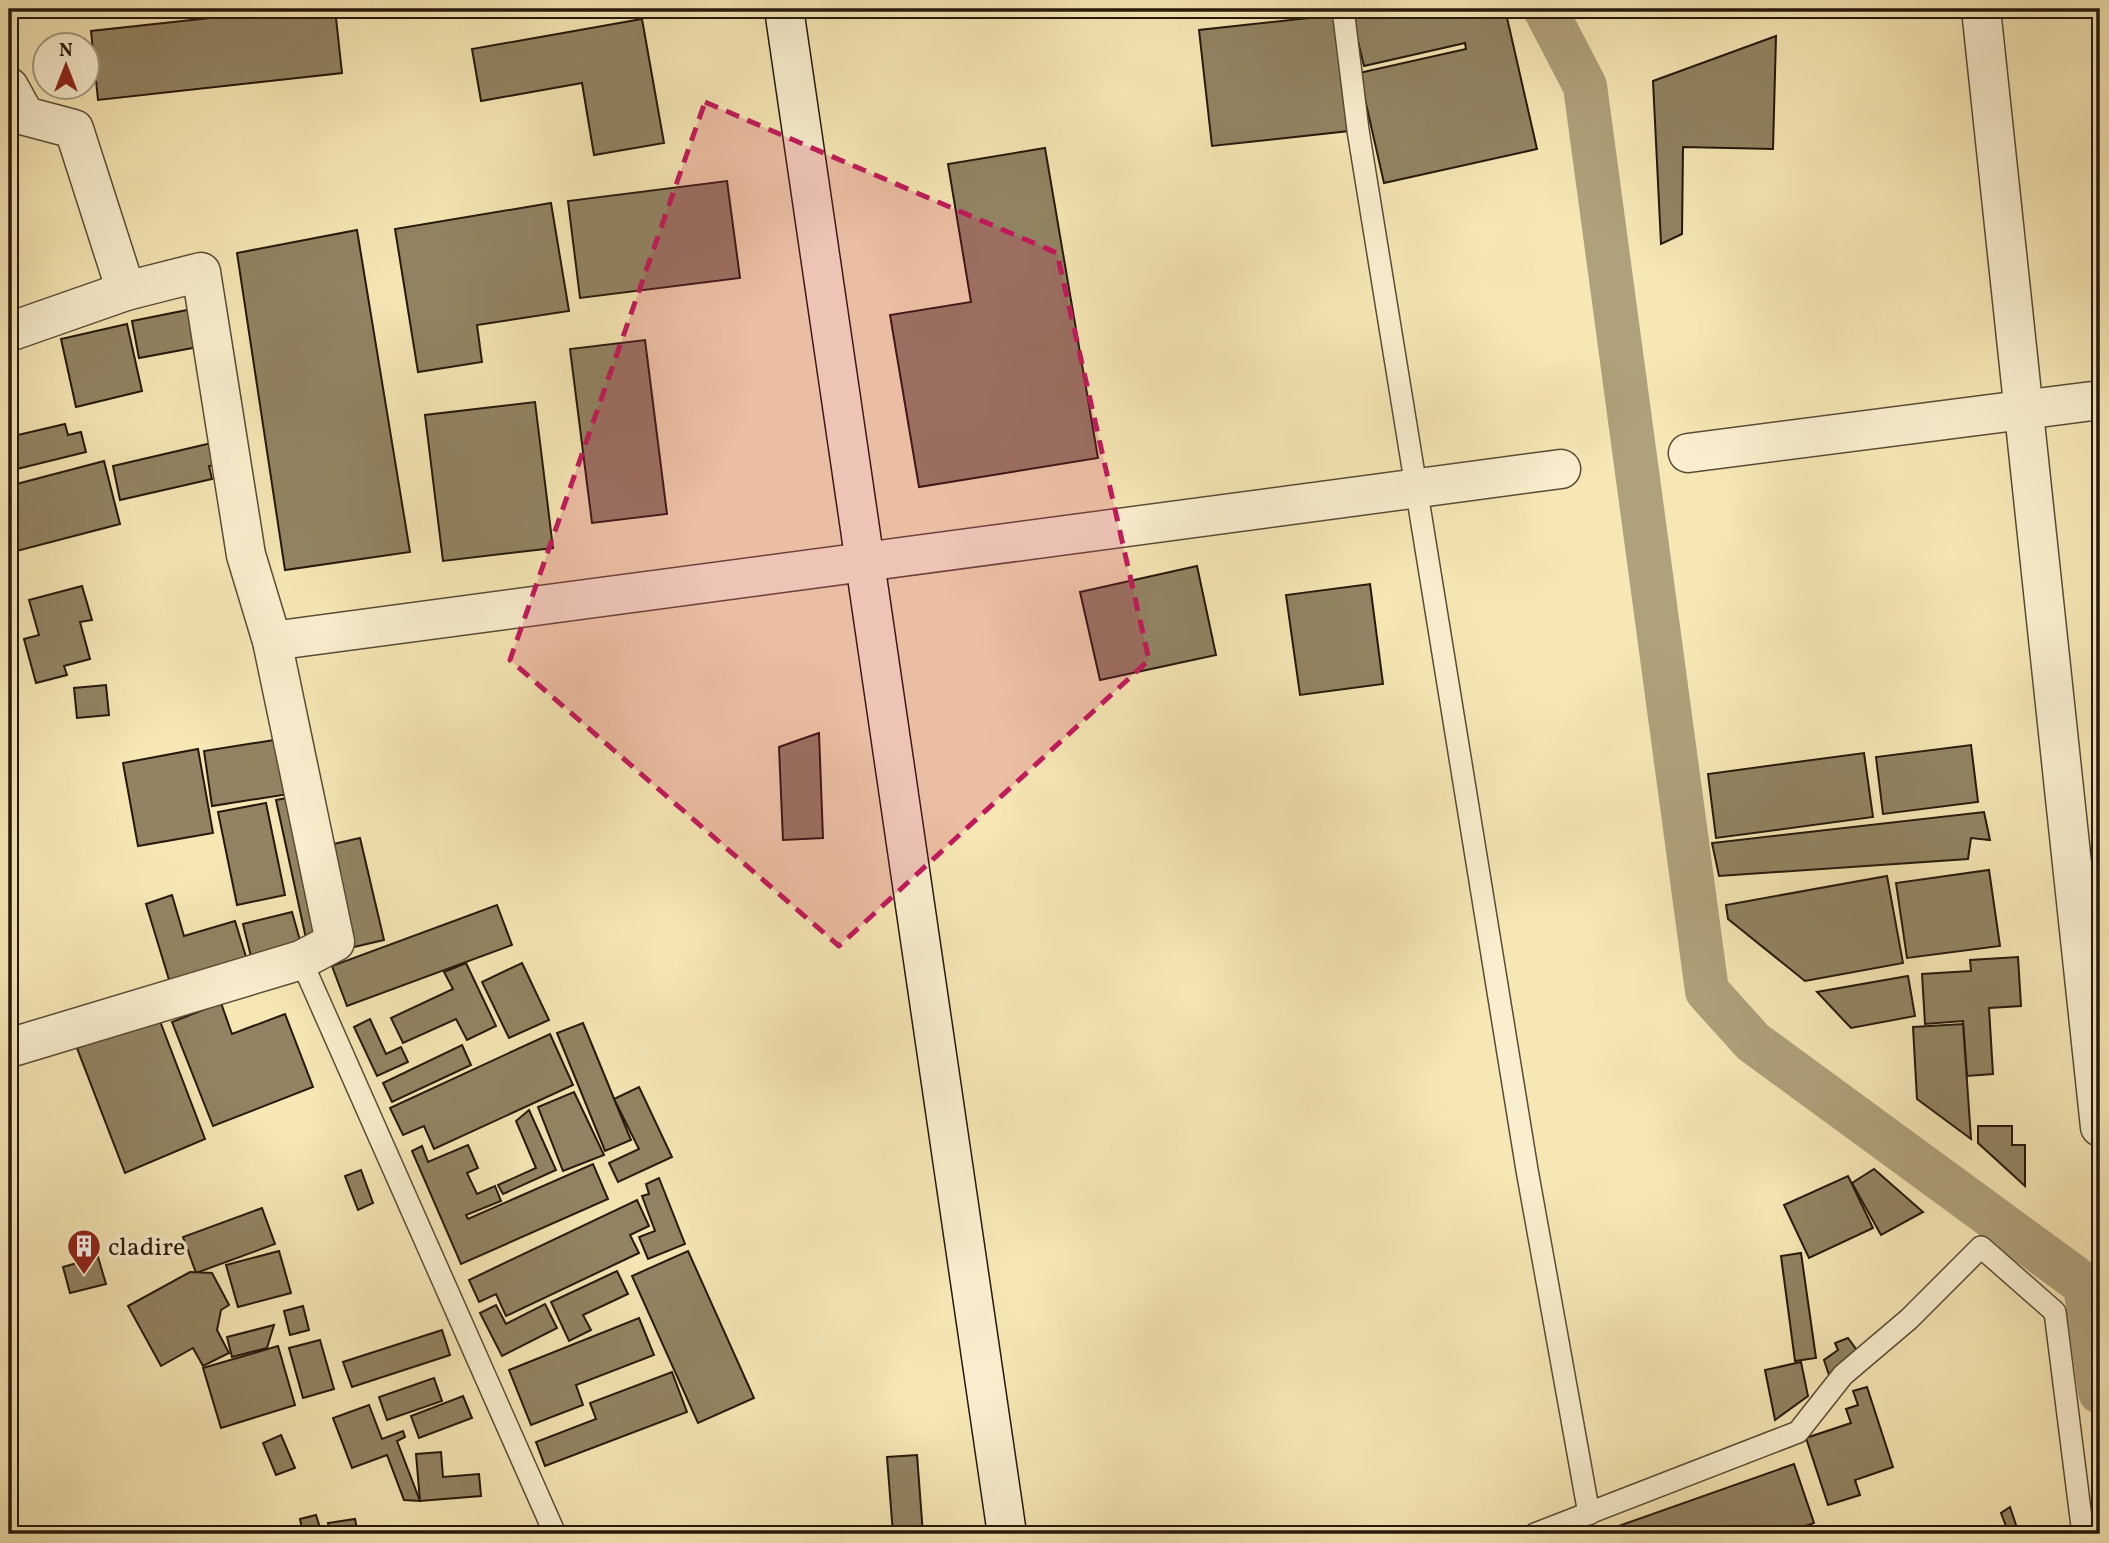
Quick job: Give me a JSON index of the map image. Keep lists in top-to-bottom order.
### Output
{
  "places": {
    "building": ["cladire"]
  },
  "north": "top"
}
